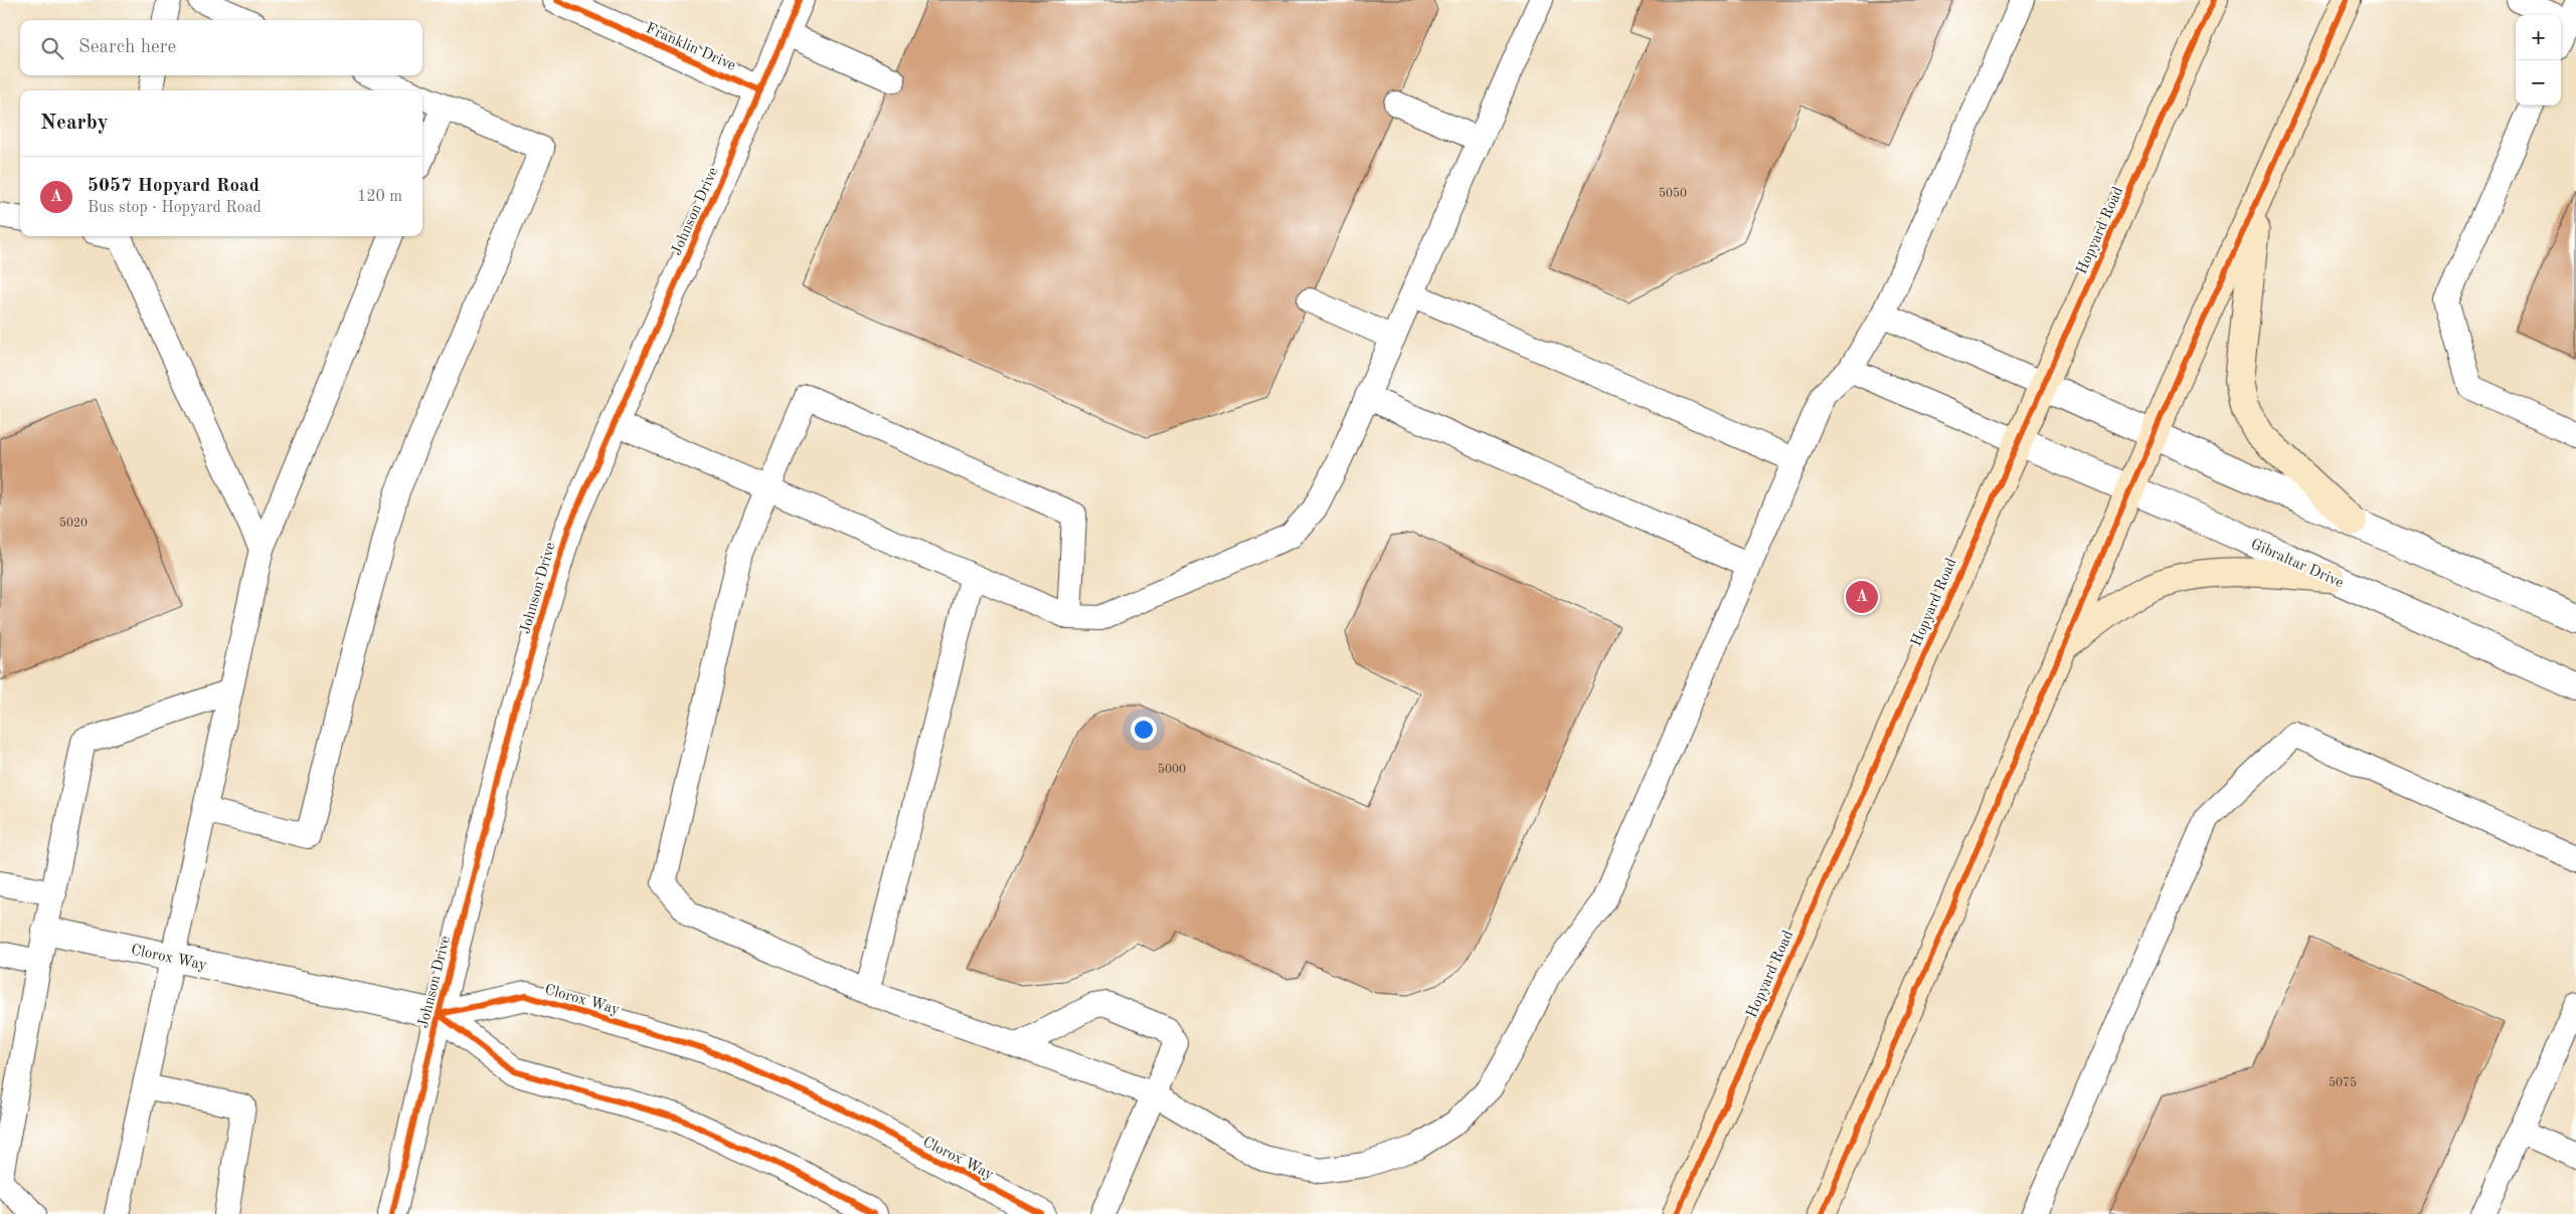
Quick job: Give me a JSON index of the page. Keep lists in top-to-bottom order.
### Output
{
  "streets": {
    "main road": ["Hopyard Road"],
    "street": [
      "Franklin Drive",
      "Johnson Drive",
      "Gibraltar Drive",
      "Clorox Way"
    ]
  },
  "crossings": [
    ["Franklin Drive", "Johnson Drive"],
    ["Johnson Drive", "Clorox Way"],
    ["Hopyard Road", "Gibraltar Drive"]
  ],
  "house_numbers": [
    "5050",
    "5020",
    "5000",
    "5075"
  ],
  "page": {
    "map_buttons": ["+", "−"],
    "search": "Search here",
    "heading": "Nearby",
    "list": [
      {
        "mark": "A",
        "name": "5057 Hopyard Road",
        "note": "Bus stop · Hopyard Road",
        "value": "120 m"
      }
    ],
    "pins": "A"
  }
}
